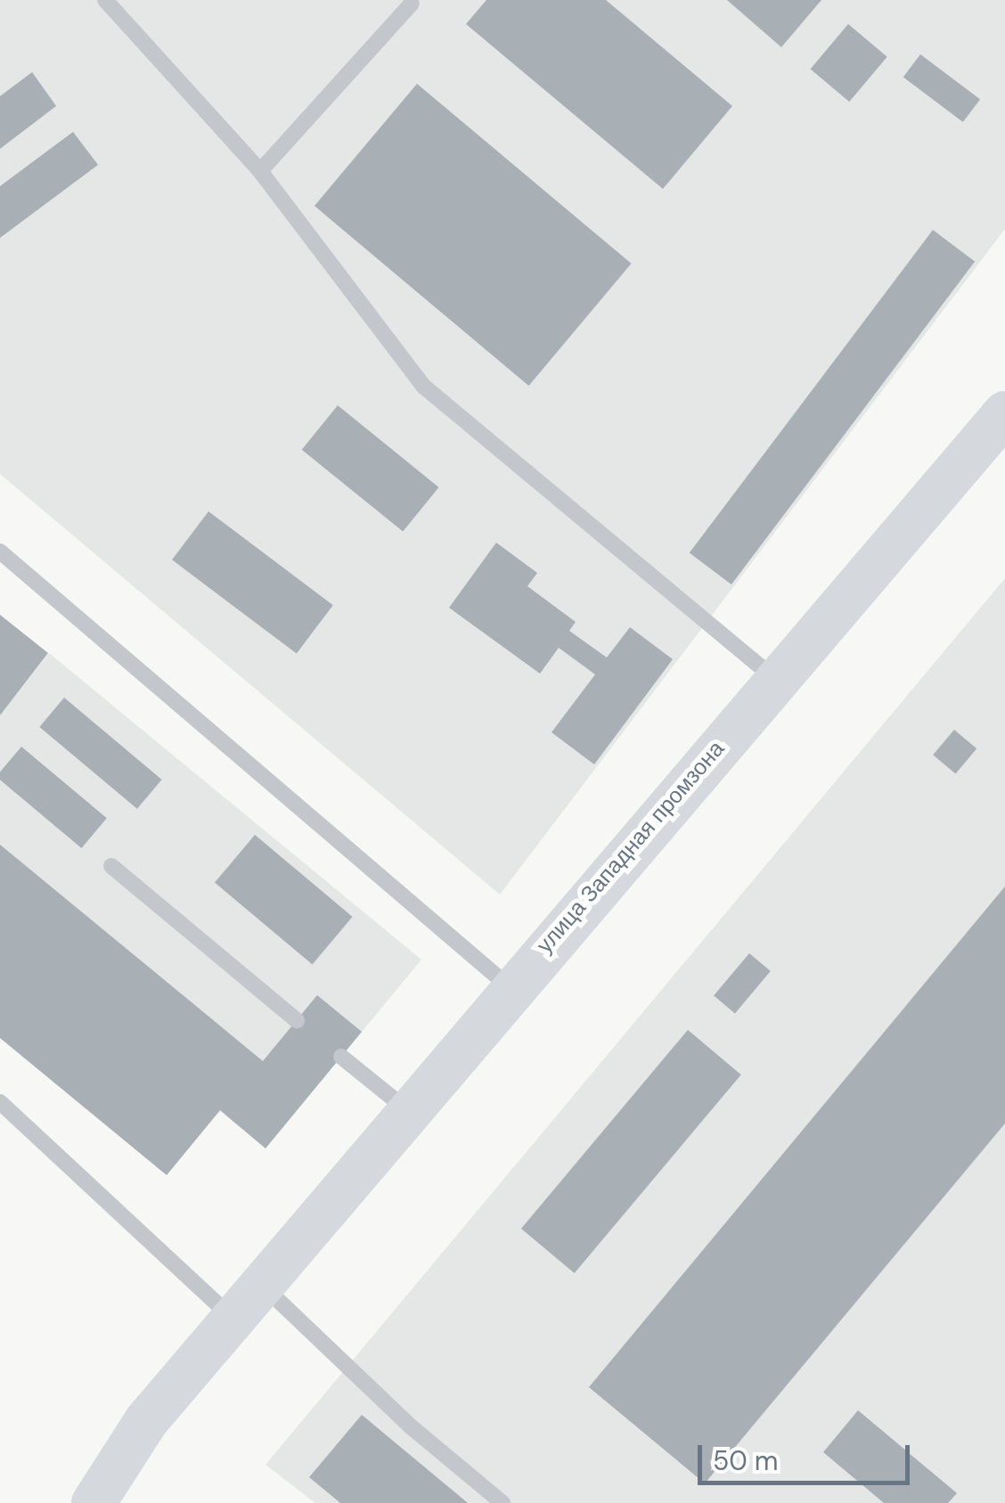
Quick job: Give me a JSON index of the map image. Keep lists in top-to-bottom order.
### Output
{
  "streets": {
    "street": ["улица Западная промзона"]
  },
  "scale_bar": "50 m"
}
